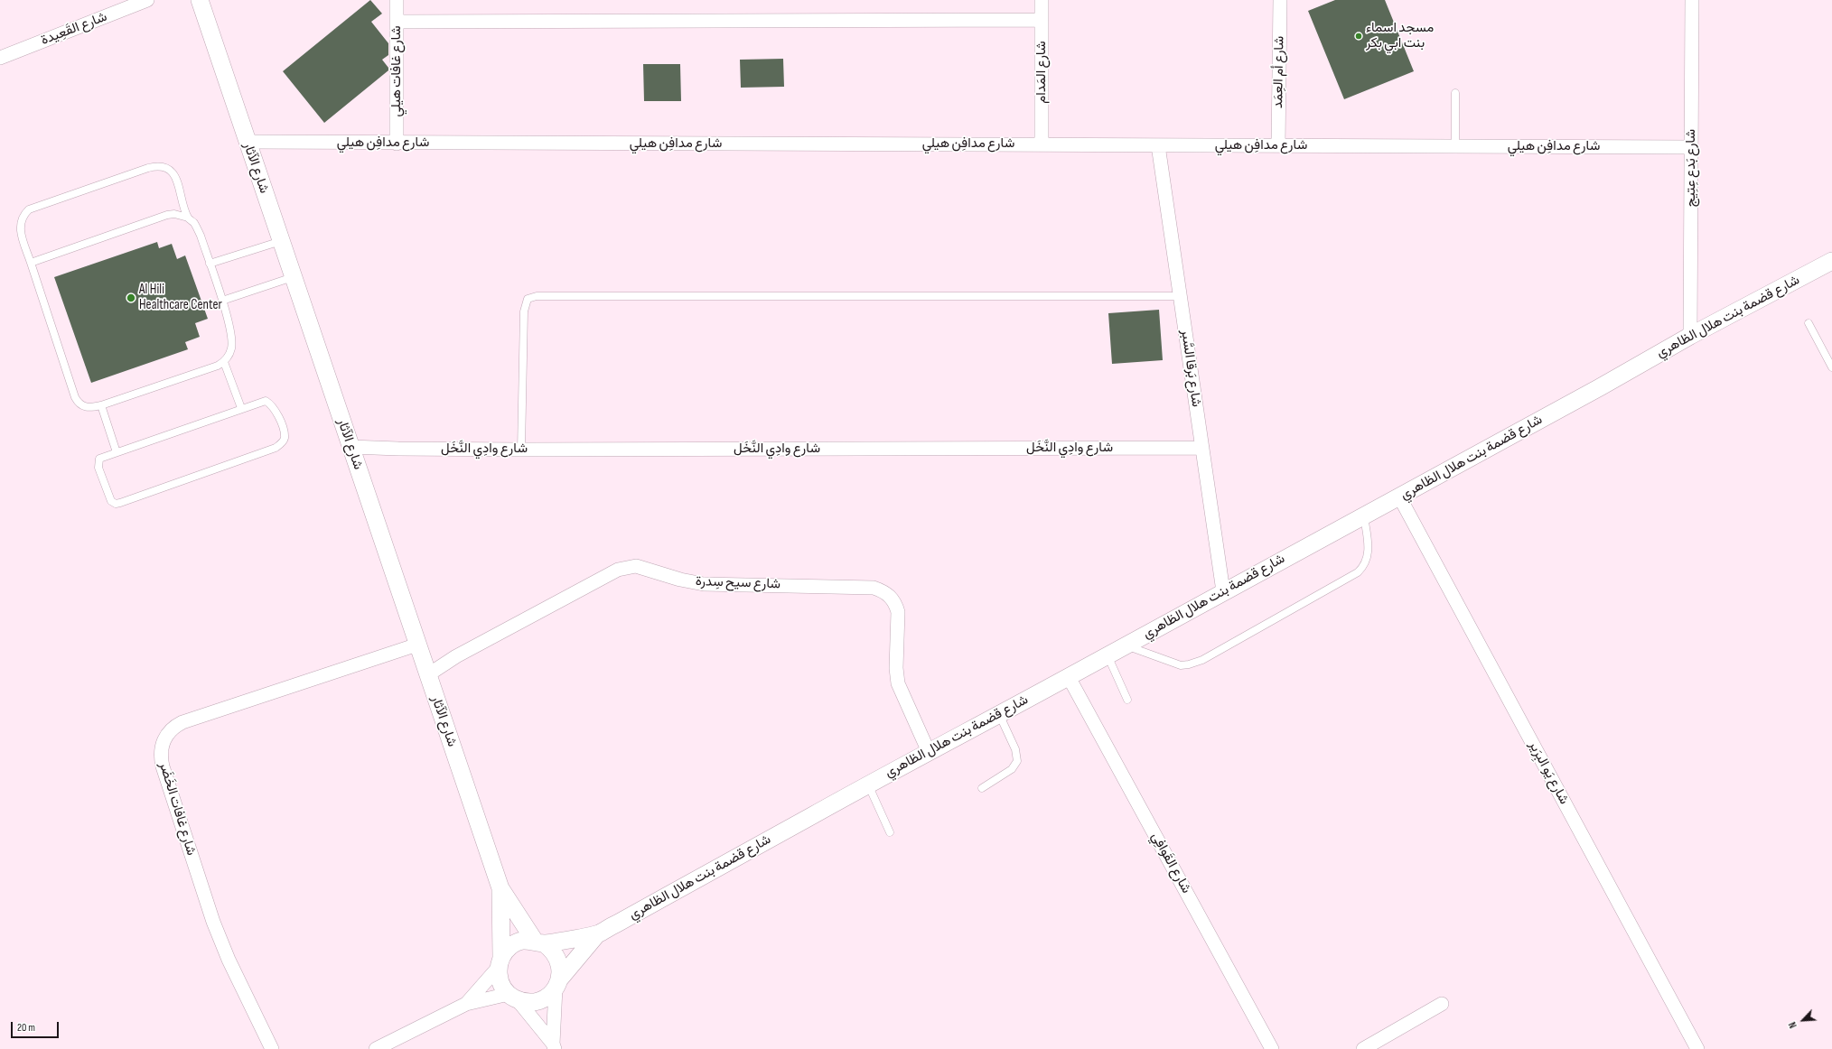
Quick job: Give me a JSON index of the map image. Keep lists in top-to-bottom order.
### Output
{
  "streets": {
    "street": [
      "شارع القَعِيدة",
      "شارع غافات هيلي",
      "شارع المَدام",
      "شارع أم العِمَد",
      "شارع مدافِن هيلي",
      "شارع الآثار",
      "شارع بَدع عِتِيج",
      "شارع قضمة بنت هلال الظاهري",
      "شارع بَرقا السَّبر",
      "شارع وادِي النَّخَل",
      "شارع سيح سِدرة",
      "شارع يَو البِرَير",
      "شارع غافات الخَضَر",
      "شارع القَوافِي"
    ]
  },
  "crossings": [
    ["شارع غافات هيلي", "شارع مدافِن هيلي"],
    ["شارع المَدام", "شارع مدافِن هيلي"],
    ["شارع أم العِمَد", "شارع مدافِن هيلي"],
    ["شارع مدافِن هيلي", "شارع الآثار"],
    ["شارع مدافِن هيلي", "شارع بَدع عِتِيج"],
    ["شارع مدافِن هيلي", "شارع بَرقا السَّبر"],
    ["شارع الآثار", "شارع قضمة بنت هلال الظاهري"],
    ["شارع الآثار", "شارع وادِي النَّخَل"],
    ["شارع الآثار", "شارع سيح سِدرة"],
    ["شارع الآثار", "شارع غافات الخَضَر"],
    ["شارع بَدع عِتِيج", "شارع قضمة بنت هلال الظاهري"],
    ["شارع قضمة بنت هلال الظاهري", "شارع بَرقا السَّبر"],
    ["شارع قضمة بنت هلال الظاهري", "شارع سيح سِدرة"],
    ["شارع قضمة بنت هلال الظاهري", "شارع يَو البِرَير"],
    ["شارع قضمة بنت هلال الظاهري", "شارع القَوافِي"],
    ["شارع بَرقا السَّبر", "شارع وادِي النَّخَل"]
  ],
  "places": ["مسجد اسماء بنت ابي بكر", "Al Hili Healthcare Center"],
  "scale_bar": "20 m",
  "north": "bottom left"
}
